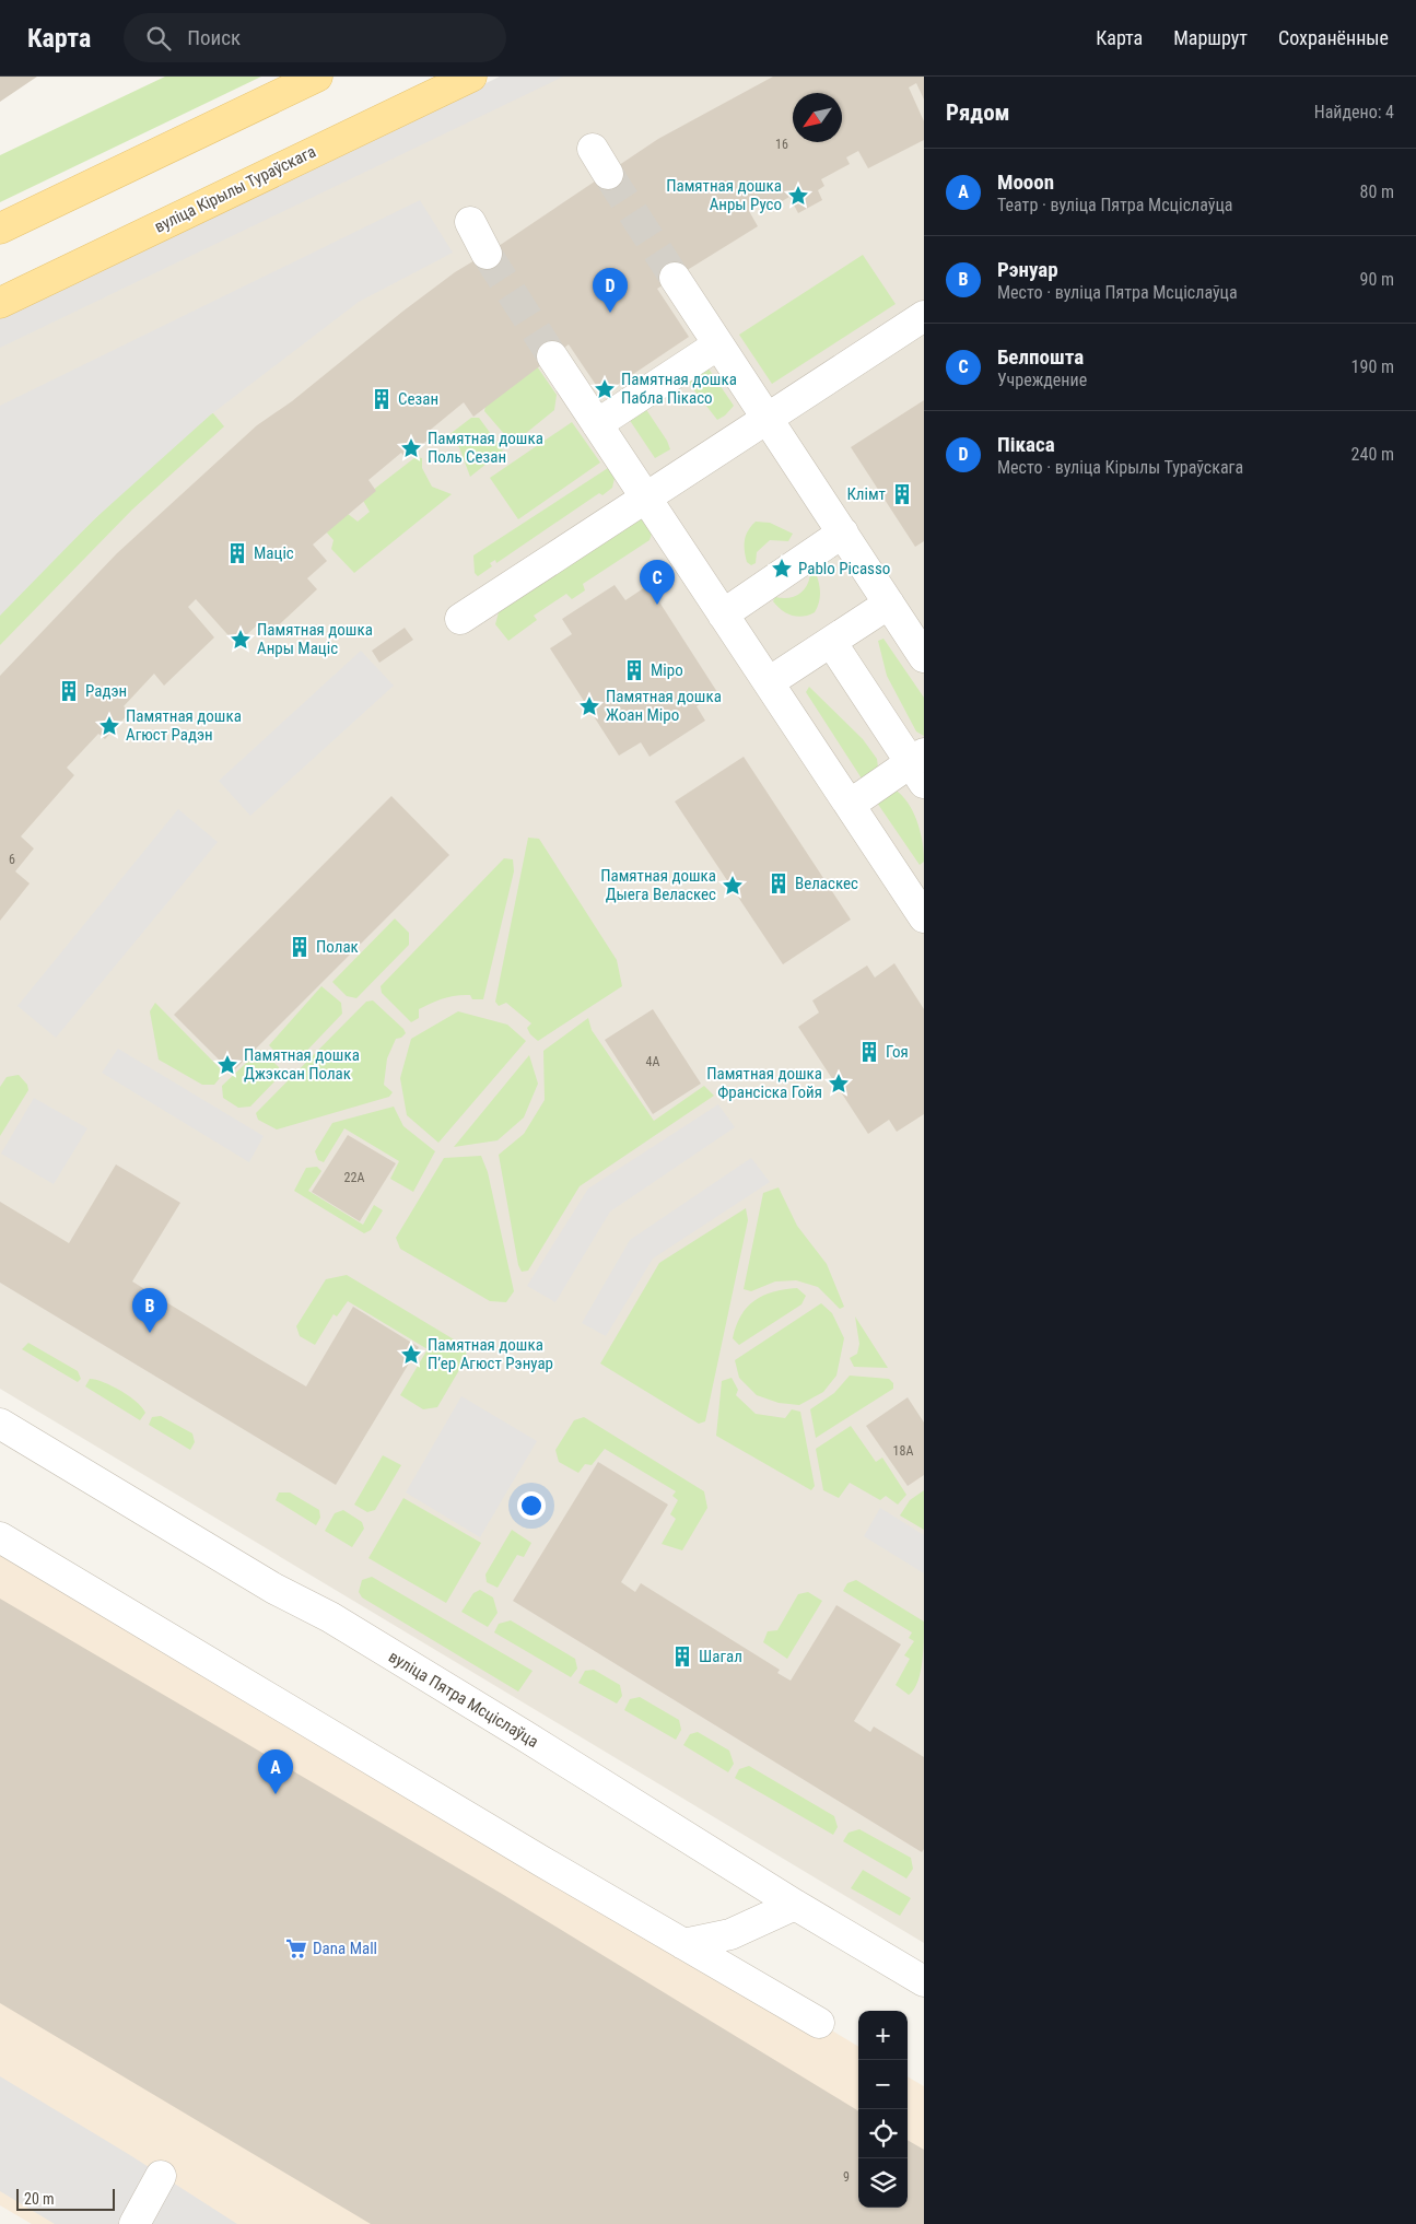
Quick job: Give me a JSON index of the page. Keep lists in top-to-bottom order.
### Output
{
  "streets": {
    "main road": ["вуліца Кірылы Тураўскага"],
    "street": ["вуліца Пятра Мсціслаўца"]
  },
  "places": {
    "place": [
      "Памятная дошка Анры Русо",
      "Памятная дошка Пабла Пікасо",
      "Памятная дошка Поль Сезан",
      "Pablo Picasso",
      "Памятная дошка Анры Маціс",
      "Памятная дошка Жоан Міро",
      "Памятная дошка Агюст Радэн",
      "Памятная дошка Дыега Веласкес",
      "Памятная дошка Джэксан Полак",
      "Памятная дошка Франсіска Гойя",
      "Памятная дошка Пʼер Агюст Рэнуар"
    ],
    "building": [
      "Сезан",
      "Клімт",
      "Маціс",
      "Міро",
      "Радэн",
      "Веласкес",
      "Полак",
      "Гоя",
      "Шагал"
    ],
    "supermarket": ["Dana Mall"]
  },
  "house_numbers": [
    "16",
    "6",
    "4А",
    "22А",
    "18А",
    "9"
  ],
  "scale_bar": "20 m",
  "north": "bottom left",
  "page": {
    "header": "Карта",
    "search": "Поиск",
    "nav": ["Карта", "Маршрут", "Сохранённые"],
    "heading": ["Рядом", "Найдено: 4"],
    "list": [
      {
        "mark": "A",
        "name": "Mooon",
        "note": "Театр · вуліца Пятра Мсціслаўца",
        "value": "80 m"
      },
      {
        "mark": "B",
        "name": "Рэнуар",
        "note": "Место · вуліца Пятра Мсціслаўца",
        "value": "90 m"
      },
      {
        "mark": "C",
        "name": "Белпошта",
        "note": "Учреждение",
        "value": "190 m"
      },
      {
        "mark": "D",
        "name": "Пікаса",
        "note": "Место · вуліца Кірылы Тураўскага",
        "value": "240 m"
      }
    ],
    "pins": [
      "D",
      "C",
      "B",
      "A"
    ],
    "map_buttons": ["+", "−"],
    "scale": "20 m"
  }
}
